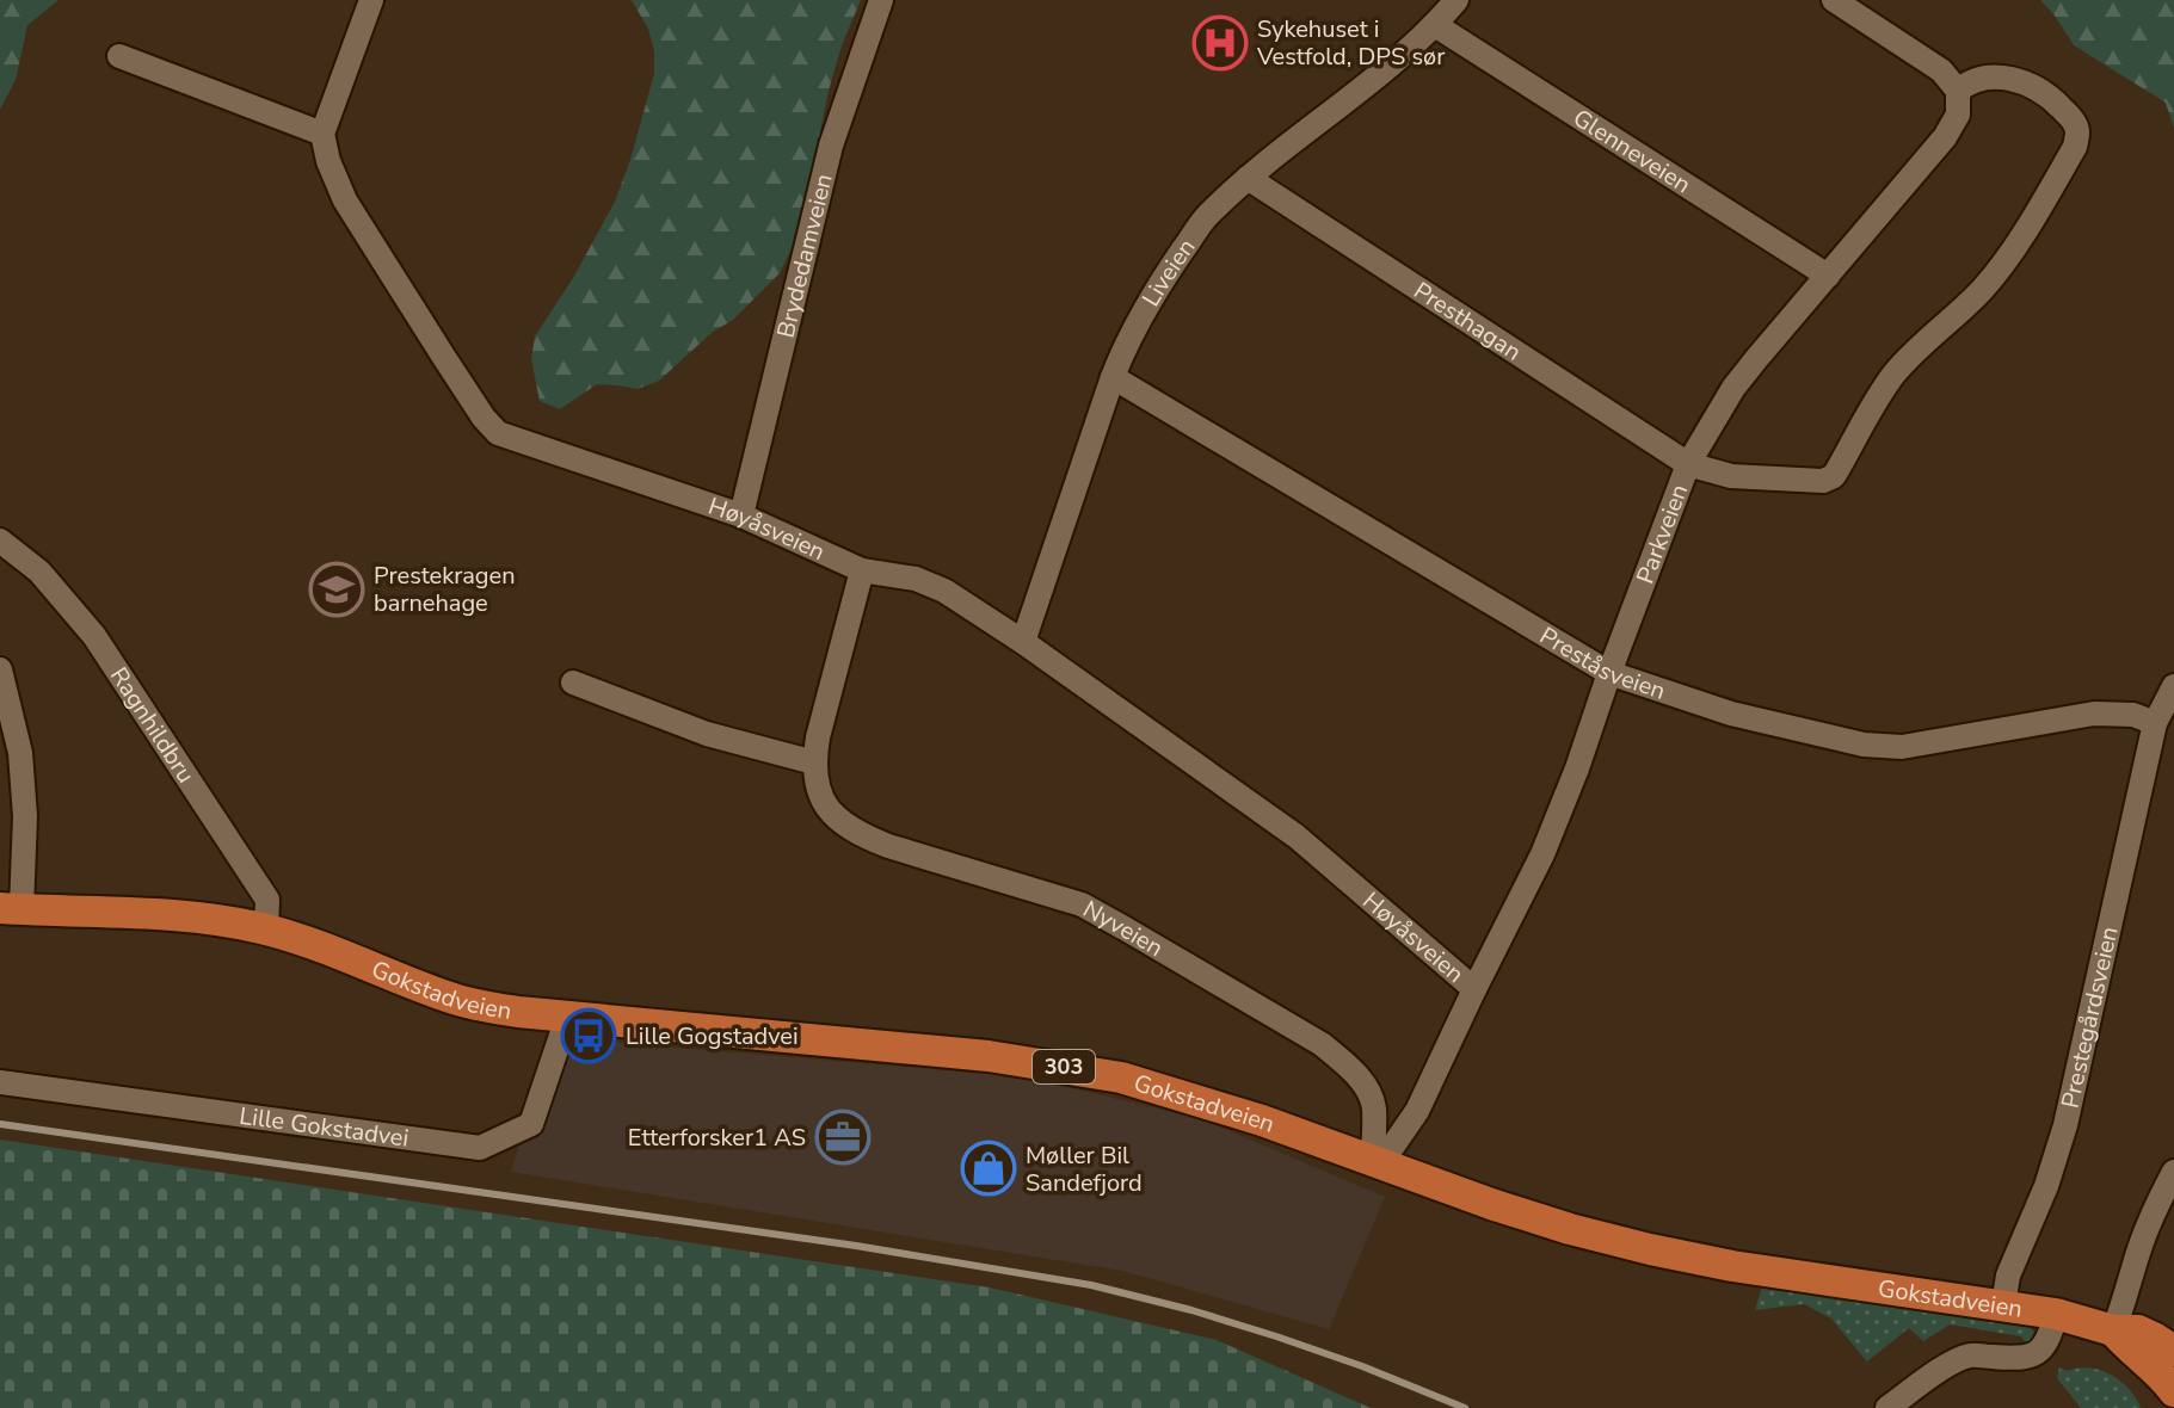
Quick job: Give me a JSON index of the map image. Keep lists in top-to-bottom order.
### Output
{
  "streets": {
    "main road": ["Gokstadveien", "303"],
    "street": [
      "Glenneveien",
      "Brydedamveien",
      "Liveien",
      "Presthagan",
      "Høyåsveien",
      "Parkveien",
      "Preståsveien",
      "Ragnhildbru",
      "Nyveien",
      "Prestegårdsveien",
      "Lille Gokstadvei"
    ]
  },
  "crossings": [
    ["Glenneveien", "Liveien"],
    ["Glenneveien", "Parkveien"],
    ["Brydedamveien", "Høyåsveien"],
    ["Liveien", "Presthagan"],
    ["Liveien", "Høyåsveien"],
    ["Liveien", "Preståsveien"],
    ["Presthagan", "Parkveien"],
    ["Høyåsveien", "Parkveien"],
    ["Høyåsveien", "Nyveien"],
    ["Parkveien", "Preståsveien"],
    ["Parkveien", "Nyveien"],
    ["Parkveien", "Gokstadveien"],
    ["Preståsveien", "Prestegårdsveien"],
    ["Ragnhildbru", "Gokstadveien"],
    ["Nyveien", "Gokstadveien"],
    ["Gokstadveien", "Prestegårdsveien"],
    ["Gokstadveien", "Lille Gokstadvei"]
  ],
  "places": {
    "hospital": ["Sykehuset i Vestfold, DPS sør"],
    "school or university": ["Prestekragen barnehage"],
    "bus stop": ["Lille Gogstadvei"],
    "office": ["Etterforsker1 AS"],
    "shop": ["Møller Bil Sandefjord"]
  }
}
